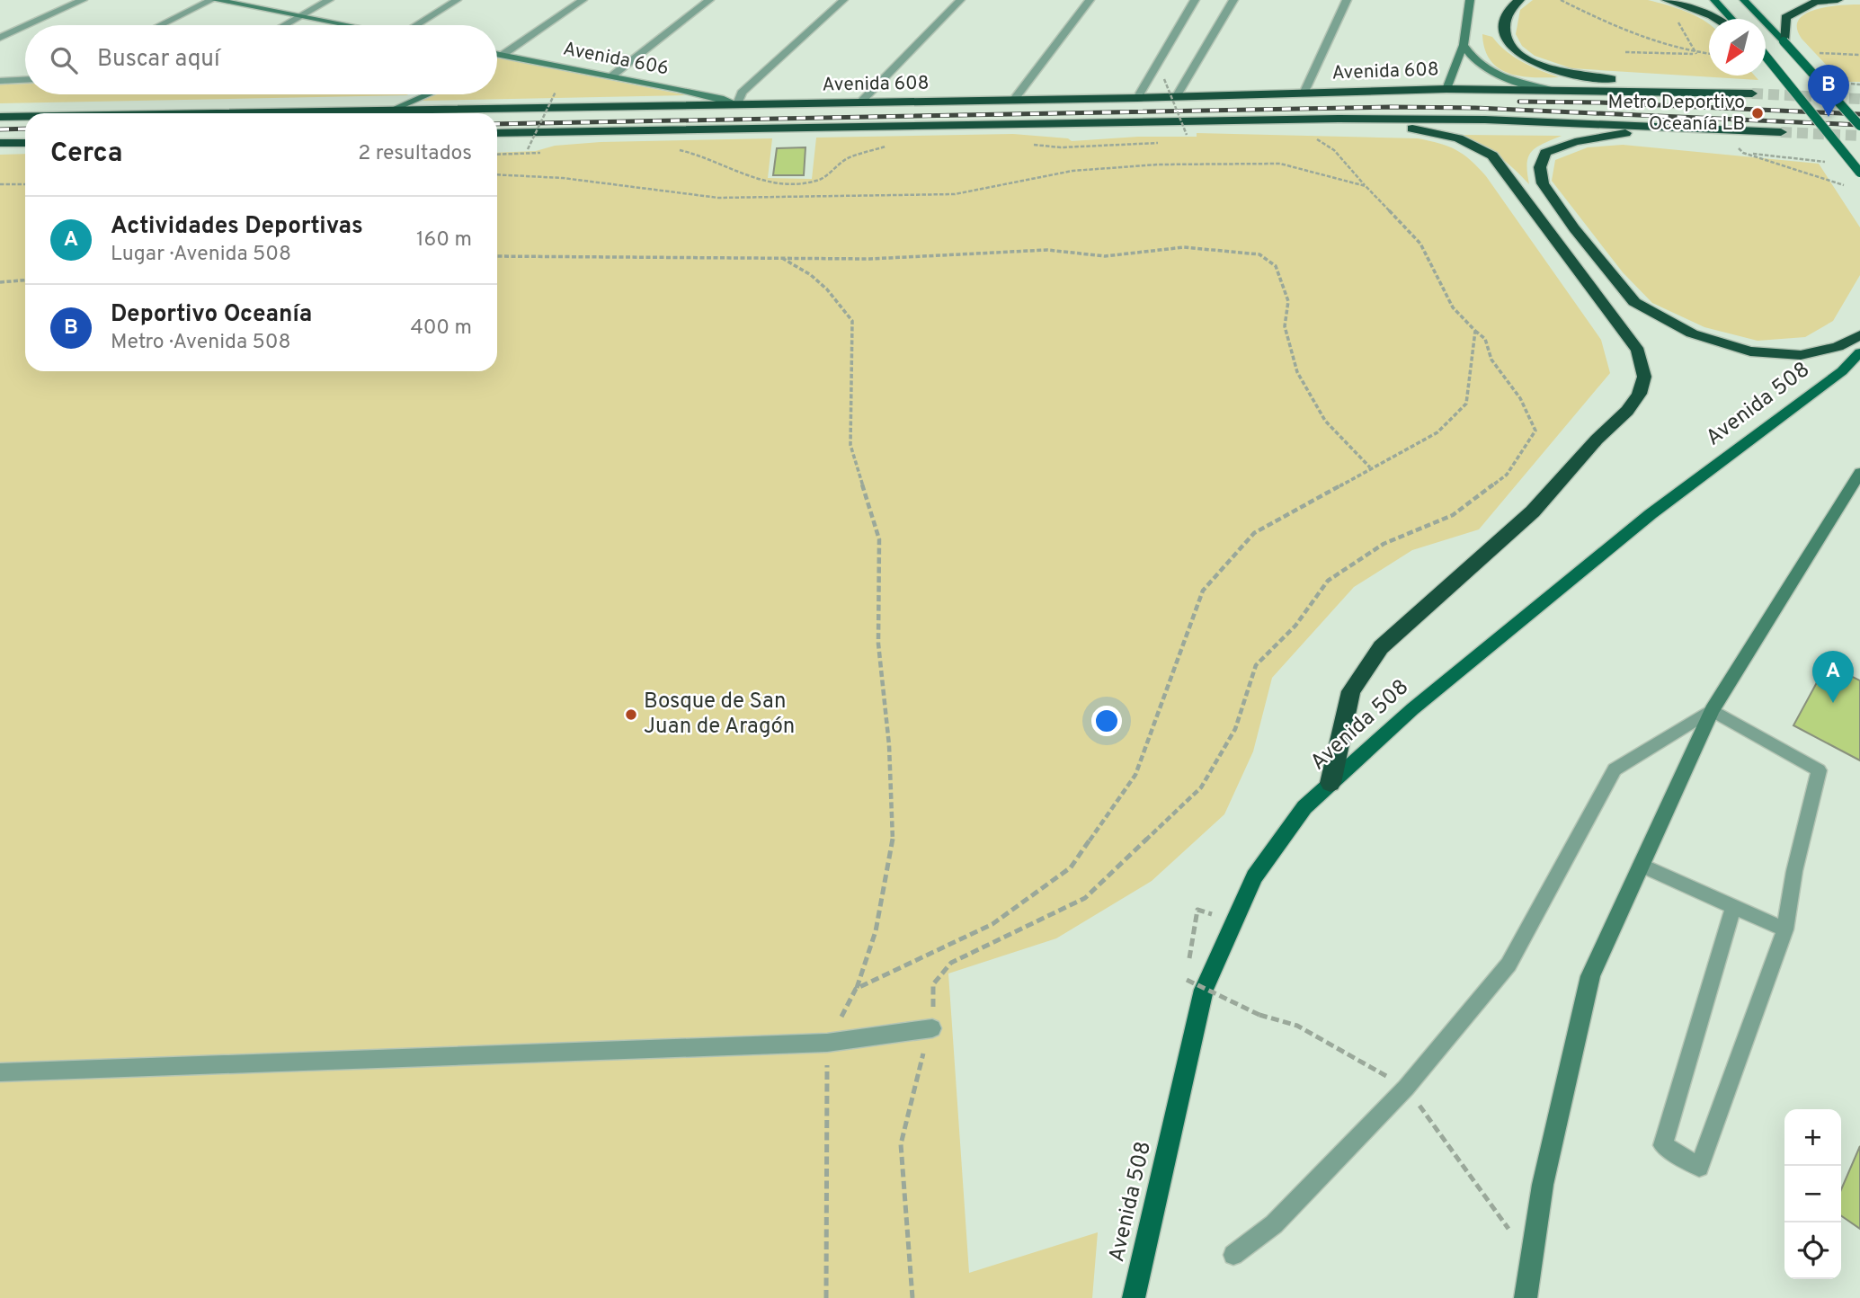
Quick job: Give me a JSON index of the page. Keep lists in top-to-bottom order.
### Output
{
  "streets": {
    "highway": ["Avenida 608"],
    "main road": ["Avenida 508"],
    "street": ["Avenida 606"]
  },
  "crossings": [
    ["Avenida 606", "Avenida 608"]
  ],
  "places": ["Metro Deportivo Oceanía LB", "Bosque de San Juan de Aragón"],
  "north": "bottom left",
  "page": {
    "search": "Buscar aquí",
    "pins": ["B", "A"],
    "heading": ["Cerca", "2 resultados"],
    "list": [
      {
        "mark": "A",
        "name": "Actividades Deportivas",
        "note": "Lugar · Avenida 508",
        "value": "160 m"
      },
      {
        "mark": "B",
        "name": "Deportivo Oceanía",
        "note": "Metro · Avenida 508",
        "value": "400 m"
      }
    ],
    "map_buttons": ["+", "−"]
  }
}
